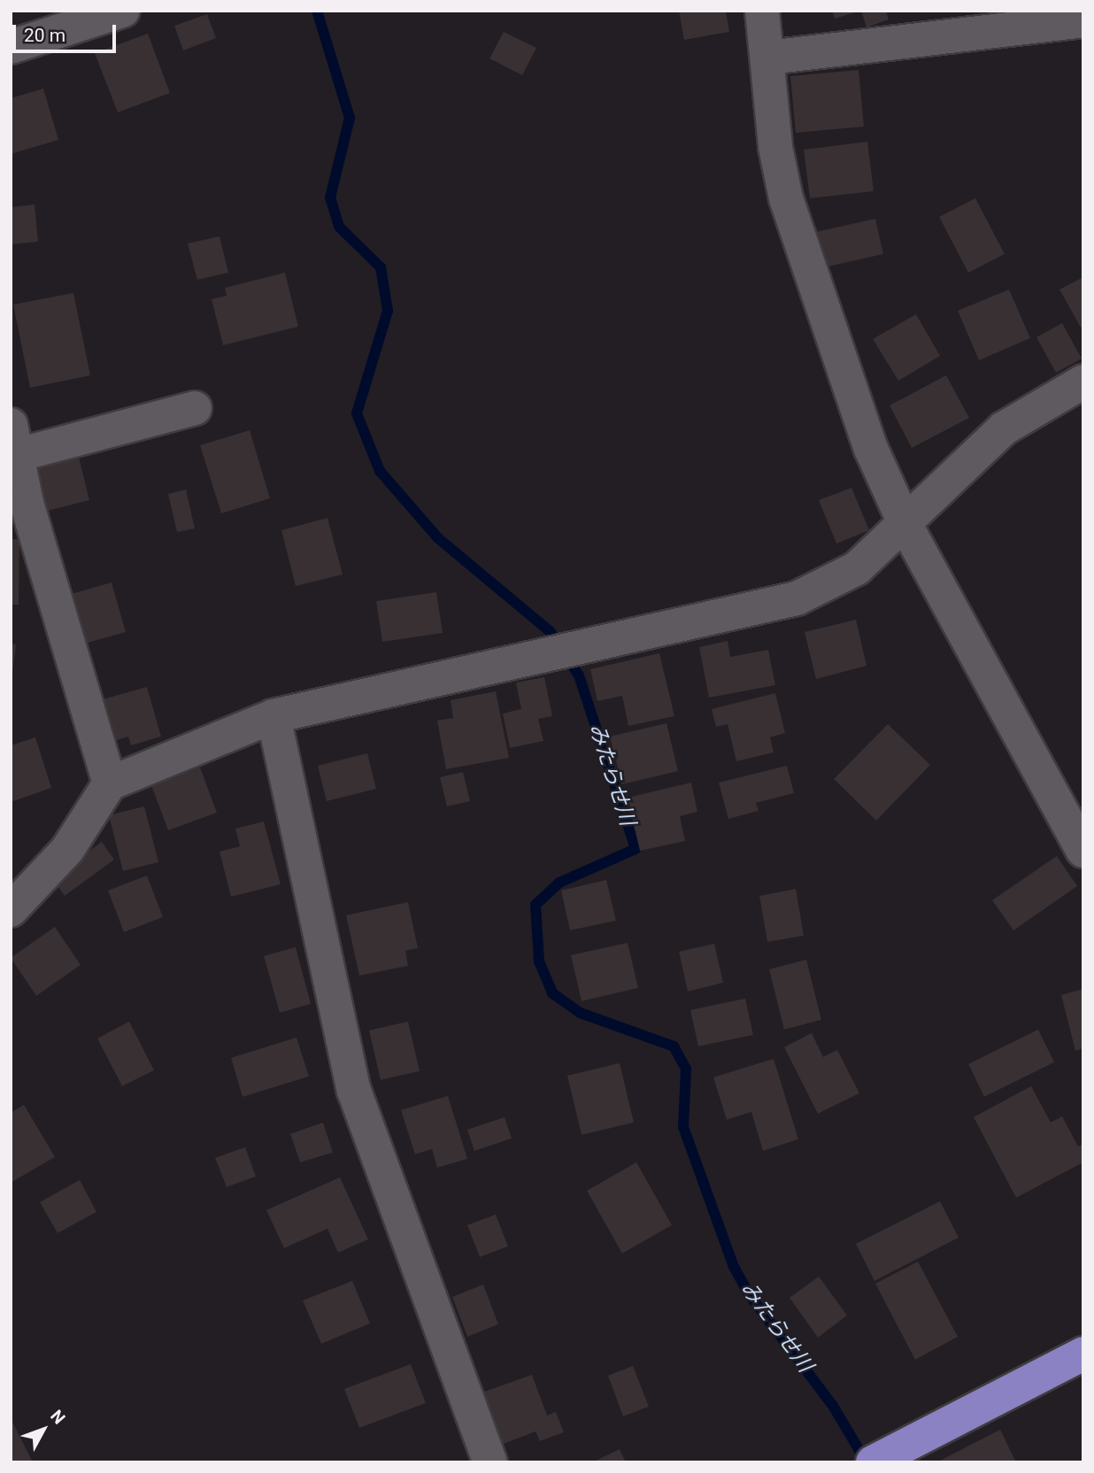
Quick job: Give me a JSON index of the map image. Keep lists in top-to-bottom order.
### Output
{
  "water": ["みたらせ川"],
  "scale_bar": "20 m",
  "north": "top right"
}
